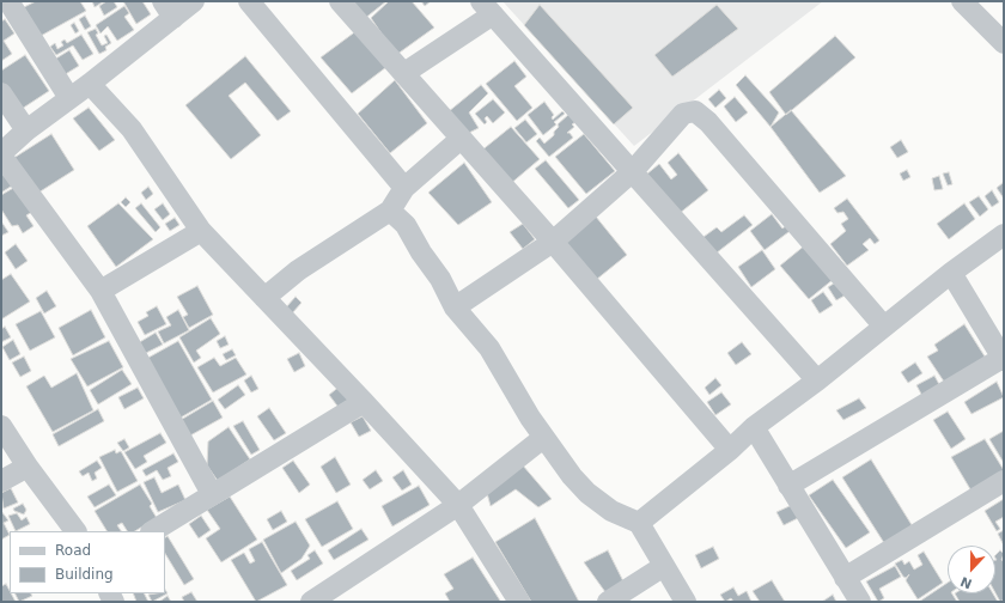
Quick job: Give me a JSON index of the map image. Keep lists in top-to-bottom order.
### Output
{
  "legend": ["Road", "Building"],
  "north": "bottom"
}
